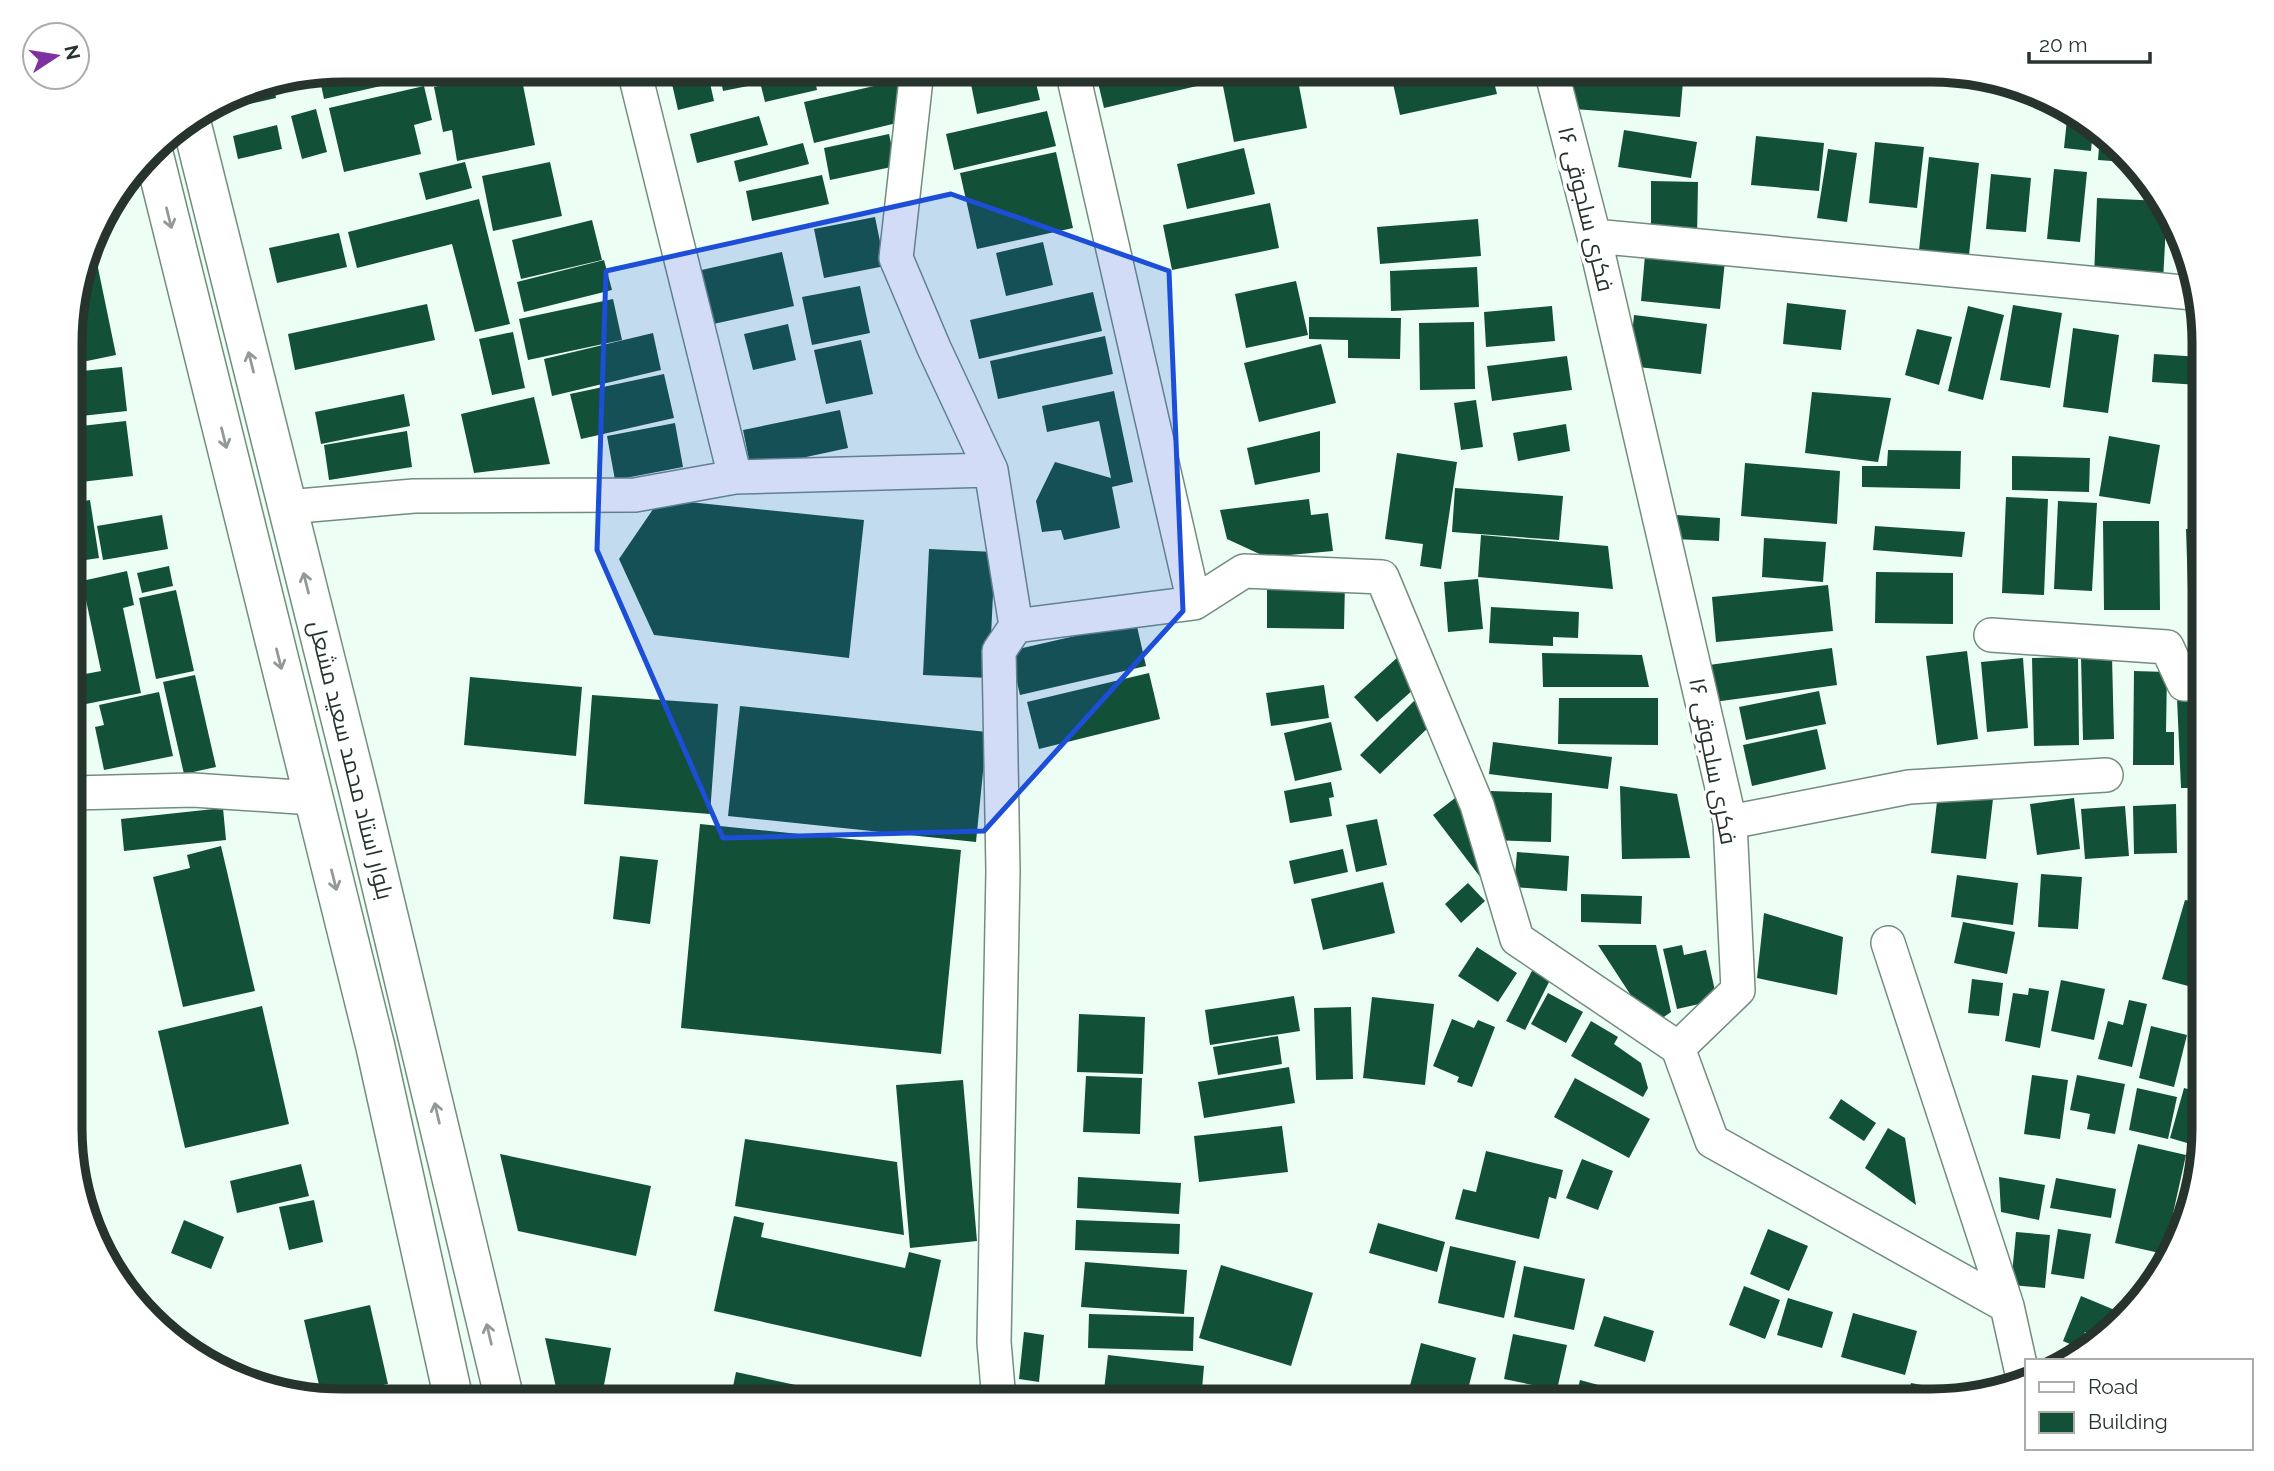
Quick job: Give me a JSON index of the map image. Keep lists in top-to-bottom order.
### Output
{
  "streets": {
    "main road": ["بلوار استاد محمد سعید مشعل"],
    "street": ["فکری سلجوقی ۱۶"]
  },
  "legend": ["Road", "Building"],
  "scale_bar": "20 m",
  "north": "right"
}
